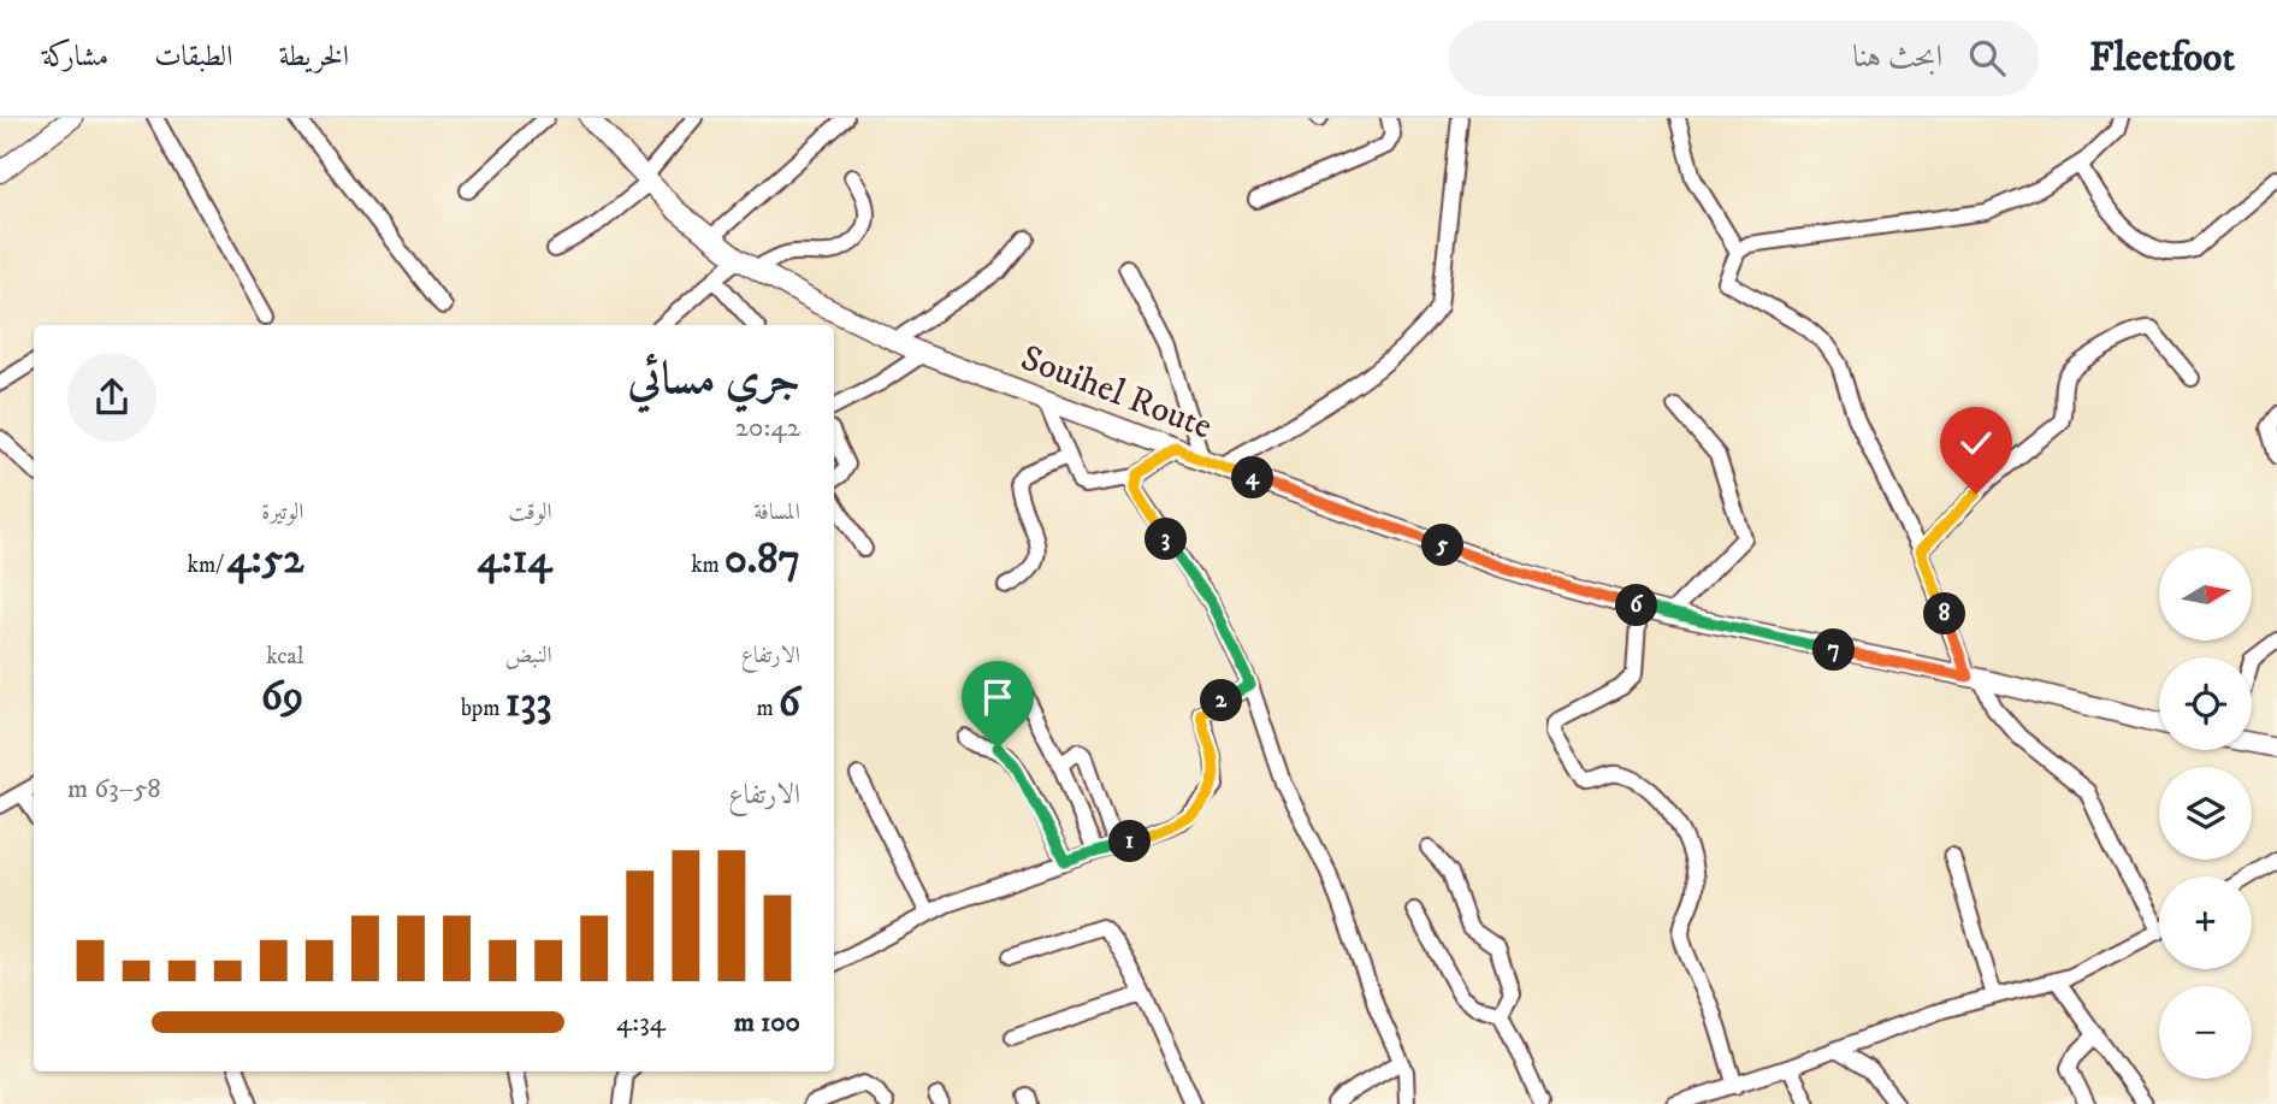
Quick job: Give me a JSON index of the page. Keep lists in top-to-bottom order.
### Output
{
  "streets": {
    "main road": ["Souihel Route"]
  },
  "north": "right",
  "page": {
    "header": "Fleetfoot",
    "search": "ابحث هنا",
    "nav": ["الخريطة", "الطبقات", "مشاركة"],
    "heading": ["جري مسائي", "20:42"],
    "pins": [
      "4",
      "3",
      "5",
      "6",
      "8",
      "7",
      "2",
      "1"
    ],
    "stats": [
      ["المسافة", "0.87 km"],
      ["الوقت", "4:14"],
      ["الوتيرة", "4:52 /km"],
      ["الارتفاع", "6 m"],
      ["النبض", "133 bpm"],
      ["kcal", "69"]
    ],
    "map_buttons": ["+", "−"],
    "chart": ["الارتفاع", "58–63 m"],
    "list": [
      {
        "name": "100 m",
        "note": "4:34"
      }
    ]
  }
}
